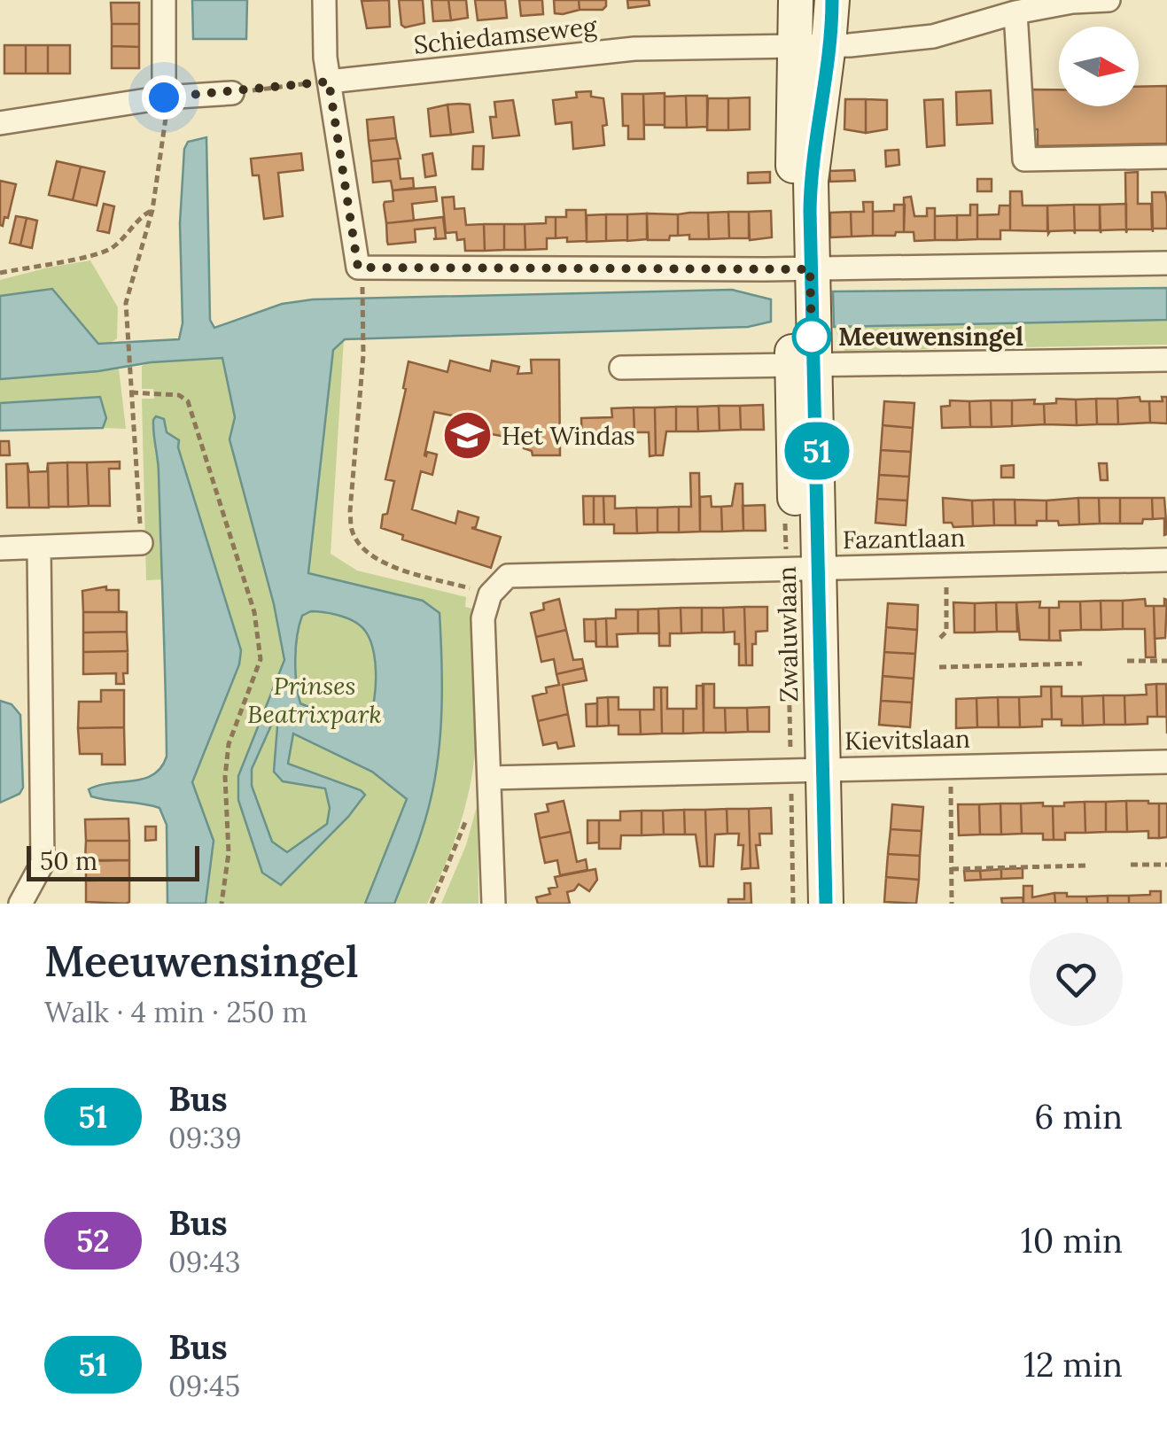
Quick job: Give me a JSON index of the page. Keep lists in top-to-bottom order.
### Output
{
  "streets": {
    "main road": ["Zwaluwlaan"],
    "street": ["Schiedamseweg", "Fazantlaan", "Kievitslaan"]
  },
  "crossings": [
    ["Schiedamseweg", "Zwaluwlaan"],
    ["Fazantlaan", "Zwaluwlaan"],
    ["Zwaluwlaan", "Kievitslaan"]
  ],
  "parks": ["Prinses Beatrixpark"],
  "places": {
    "other": ["Meeuwensingel"],
    "school or university": ["Het Windas"]
  },
  "lines": ["bus line 51"],
  "scale_bar": "50 m",
  "north": "right",
  "page": {
    "on_map": "51",
    "scale": "50 m",
    "heading": ["Meeuwensingel", "Walk · 4 min · 250 m"],
    "list": [
      {
        "mark": "51",
        "name": "Bus",
        "note": "09:39",
        "value": "6 min"
      },
      {
        "mark": "52",
        "name": "Bus",
        "note": "09:43",
        "value": "10 min"
      },
      {
        "mark": "51",
        "name": "Bus",
        "note": "09:45",
        "value": "12 min"
      }
    ]
  }
}
